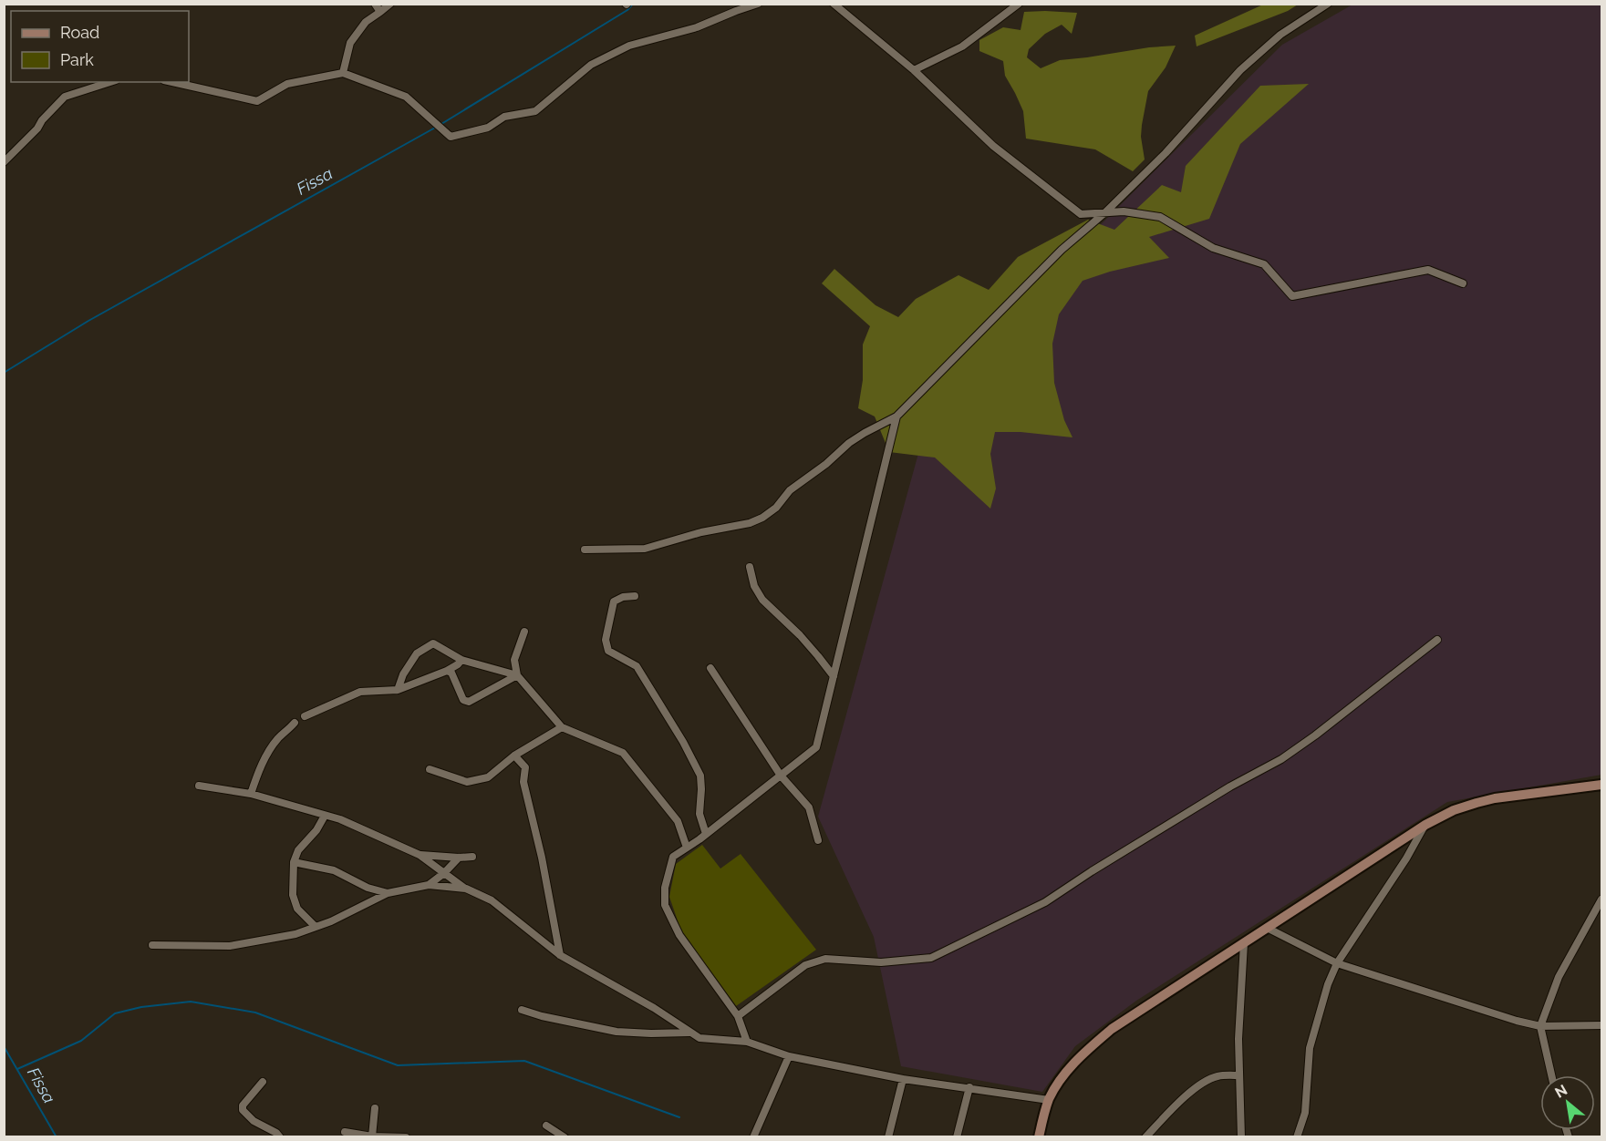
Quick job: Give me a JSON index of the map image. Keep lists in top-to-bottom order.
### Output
{
  "water": ["Fissa"],
  "legend": ["Road", "Park"],
  "north": "top left"
}
